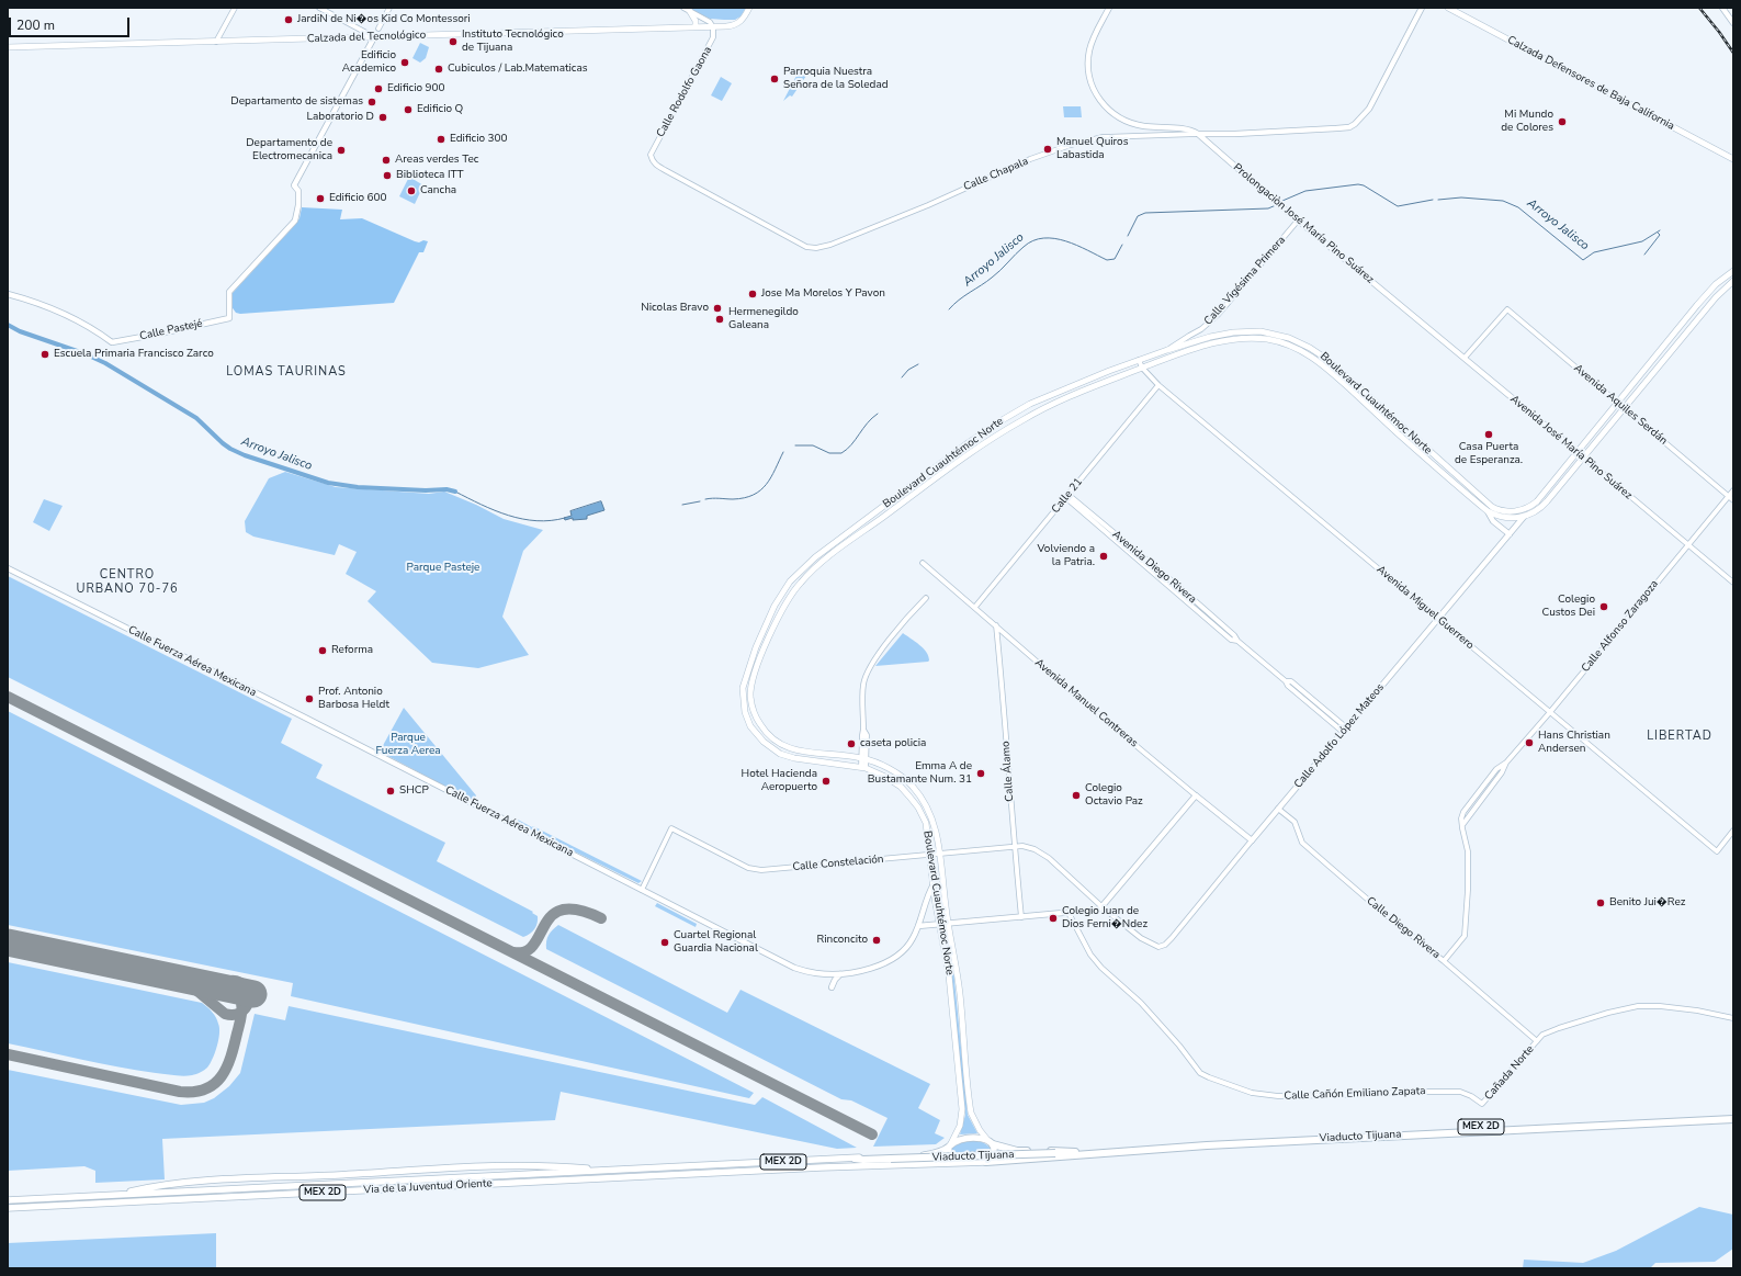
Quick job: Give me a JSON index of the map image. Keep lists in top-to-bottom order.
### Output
{
  "streets": {
    "highway": ["MEX 2D", "Viaducto Tijuana", "Via de la Juventud Oriente"],
    "main road": [
      "Calzada del Tecnológico",
      "Calzada Defensores de Baja California",
      "Calle Chapala",
      "Prolongaciòn José María Pino Suárez",
      "Calle Pastejé",
      "Boulevard Cuauhtémoc Norte",
      "Avenida José María Pino Suárez",
      "Calle Fuerza Aérea Mexicana",
      "Avenida Manuel Contreras",
      "Calle Adolfo López Mateos"
    ],
    "street": [
      "Calle Rodolfo Gaona",
      "Calle Vigésima Primera",
      "Avenida Aquiles Serdán",
      "Calle 21",
      "Avenida Diego Rivera",
      "Avenida Miguel Guerrero",
      "Calle Alfonso Zaragoza",
      "Calle Álamo",
      "Calle Constelación",
      "Calle Diego Rivera",
      "Cañada Norte",
      "Calle Cañón Emiliano Zapata"
    ]
  },
  "crossings": [
    ["Calzada del Tecnológico", "Calle Rodolfo Gaona"],
    ["Calzada del Tecnológico", "Calle Pastejé"],
    ["Calle Rodolfo Gaona", "Calle Chapala"],
    ["Calle Chapala", "Prolongaciòn José María Pino Suárez"],
    ["Prolongaciòn José María Pino Suárez", "Calle Vigésima Primera"],
    ["Prolongaciòn José María Pino Suárez", "Avenida José María Pino Suárez"],
    ["Calle Vigésima Primera", "Boulevard Cuauhtémoc Norte"],
    ["Boulevard Cuauhtémoc Norte", "Avenida Aquiles Serdán"],
    ["Boulevard Cuauhtémoc Norte", "Avenida José María Pino Suárez"],
    ["Boulevard Cuauhtémoc Norte", "Avenida Miguel Guerrero"],
    ["Boulevard Cuauhtémoc Norte", "Calle Fuerza Aérea Mexicana"],
    ["Boulevard Cuauhtémoc Norte", "Calle Adolfo López Mateos"],
    ["Boulevard Cuauhtémoc Norte", "Calle Constelación"],
    ["Boulevard Cuauhtémoc Norte", "MEX 2D"],
    ["Avenida Aquiles Serdán", "Avenida José María Pino Suárez"],
    ["Avenida Aquiles Serdán", "Calle Alfonso Zaragoza"],
    ["Avenida José María Pino Suárez", "Calle Alfonso Zaragoza"],
    ["Calle 21", "Avenida Diego Rivera"],
    ["Calle 21", "Avenida Miguel Guerrero"],
    ["Calle 21", "Avenida Manuel Contreras"],
    ["Avenida Diego Rivera", "Calle Adolfo López Mateos"],
    ["Avenida Miguel Guerrero", "Calle Alfonso Zaragoza"],
    ["Avenida Miguel Guerrero", "Calle Adolfo López Mateos"],
    ["Calle Fuerza Aérea Mexicana", "Calle Constelación"],
    ["Avenida Manuel Contreras", "Calle Adolfo López Mateos"],
    ["Avenida Manuel Contreras", "Calle Álamo"],
    ["Calle Adolfo López Mateos", "Calle Constelación"],
    ["Calle Adolfo López Mateos", "Calle Diego Rivera"],
    ["Calle Álamo", "Calle Constelación"],
    ["Calle Diego Rivera", "Cañada Norte"],
    ["Cañada Norte", "Calle Cañón Emiliano Zapata"],
    ["MEX 2D", "Viaducto Tijuana"],
    ["MEX 2D", "Via de la Juventud Oriente"],
    ["Viaducto Tijuana", "Via de la Juventud Oriente"]
  ],
  "districts": ["LOMAS TAURINAS", "CENTRO URBANO 70-76", "LIBERTAD"],
  "water": ["Arroyo Jalisco"],
  "parks": ["Parque Pasteje", "Parque Fuerza Aerea"],
  "places": [
    "JardiN de Ni�os Kid Co Montessori",
    "Instituto Tecnológico de Tijuana",
    "Edificio Academico",
    "Cubiculos / Lab.Matematicas",
    "Parroquia Nuestra Señora de la Soledad",
    "Edificio 900",
    "Departamento de sistemas",
    "Edificio Q",
    "Laboratorio D",
    "Mi Mundo de Colores",
    "Edificio 300",
    "Manuel Quiros Labastida",
    "Departamento de Electromecanica",
    "Areas verdes Tec",
    "Biblioteca ITT",
    "Cancha",
    "Edificio 600",
    "Jose Ma Morelos Y Pavon",
    "Nicolas Bravo",
    "Hermenegildo Galeana",
    "Escuela Primaria Francisco Zarco",
    "Casa Puerta de Esperanza.",
    "Volviendo a la Patria.",
    "Colegio Custos Dei",
    "Reforma",
    "Prof. Antonio Barbosa Heldt",
    "Hans Christian Andersen",
    "caseta policia",
    "Emma A de Bustamante Num. 31",
    "Hotel Hacienda Aeropuerto",
    "SHCP",
    "Colegio Octavio Paz",
    "Benito Jui�Rez",
    "Colegio Juan de Dios Ferni�Ndez",
    "Rinconcito",
    "Cuartel Regional Guardia Nacional"
  ],
  "scale_bar": "200 m"
}
